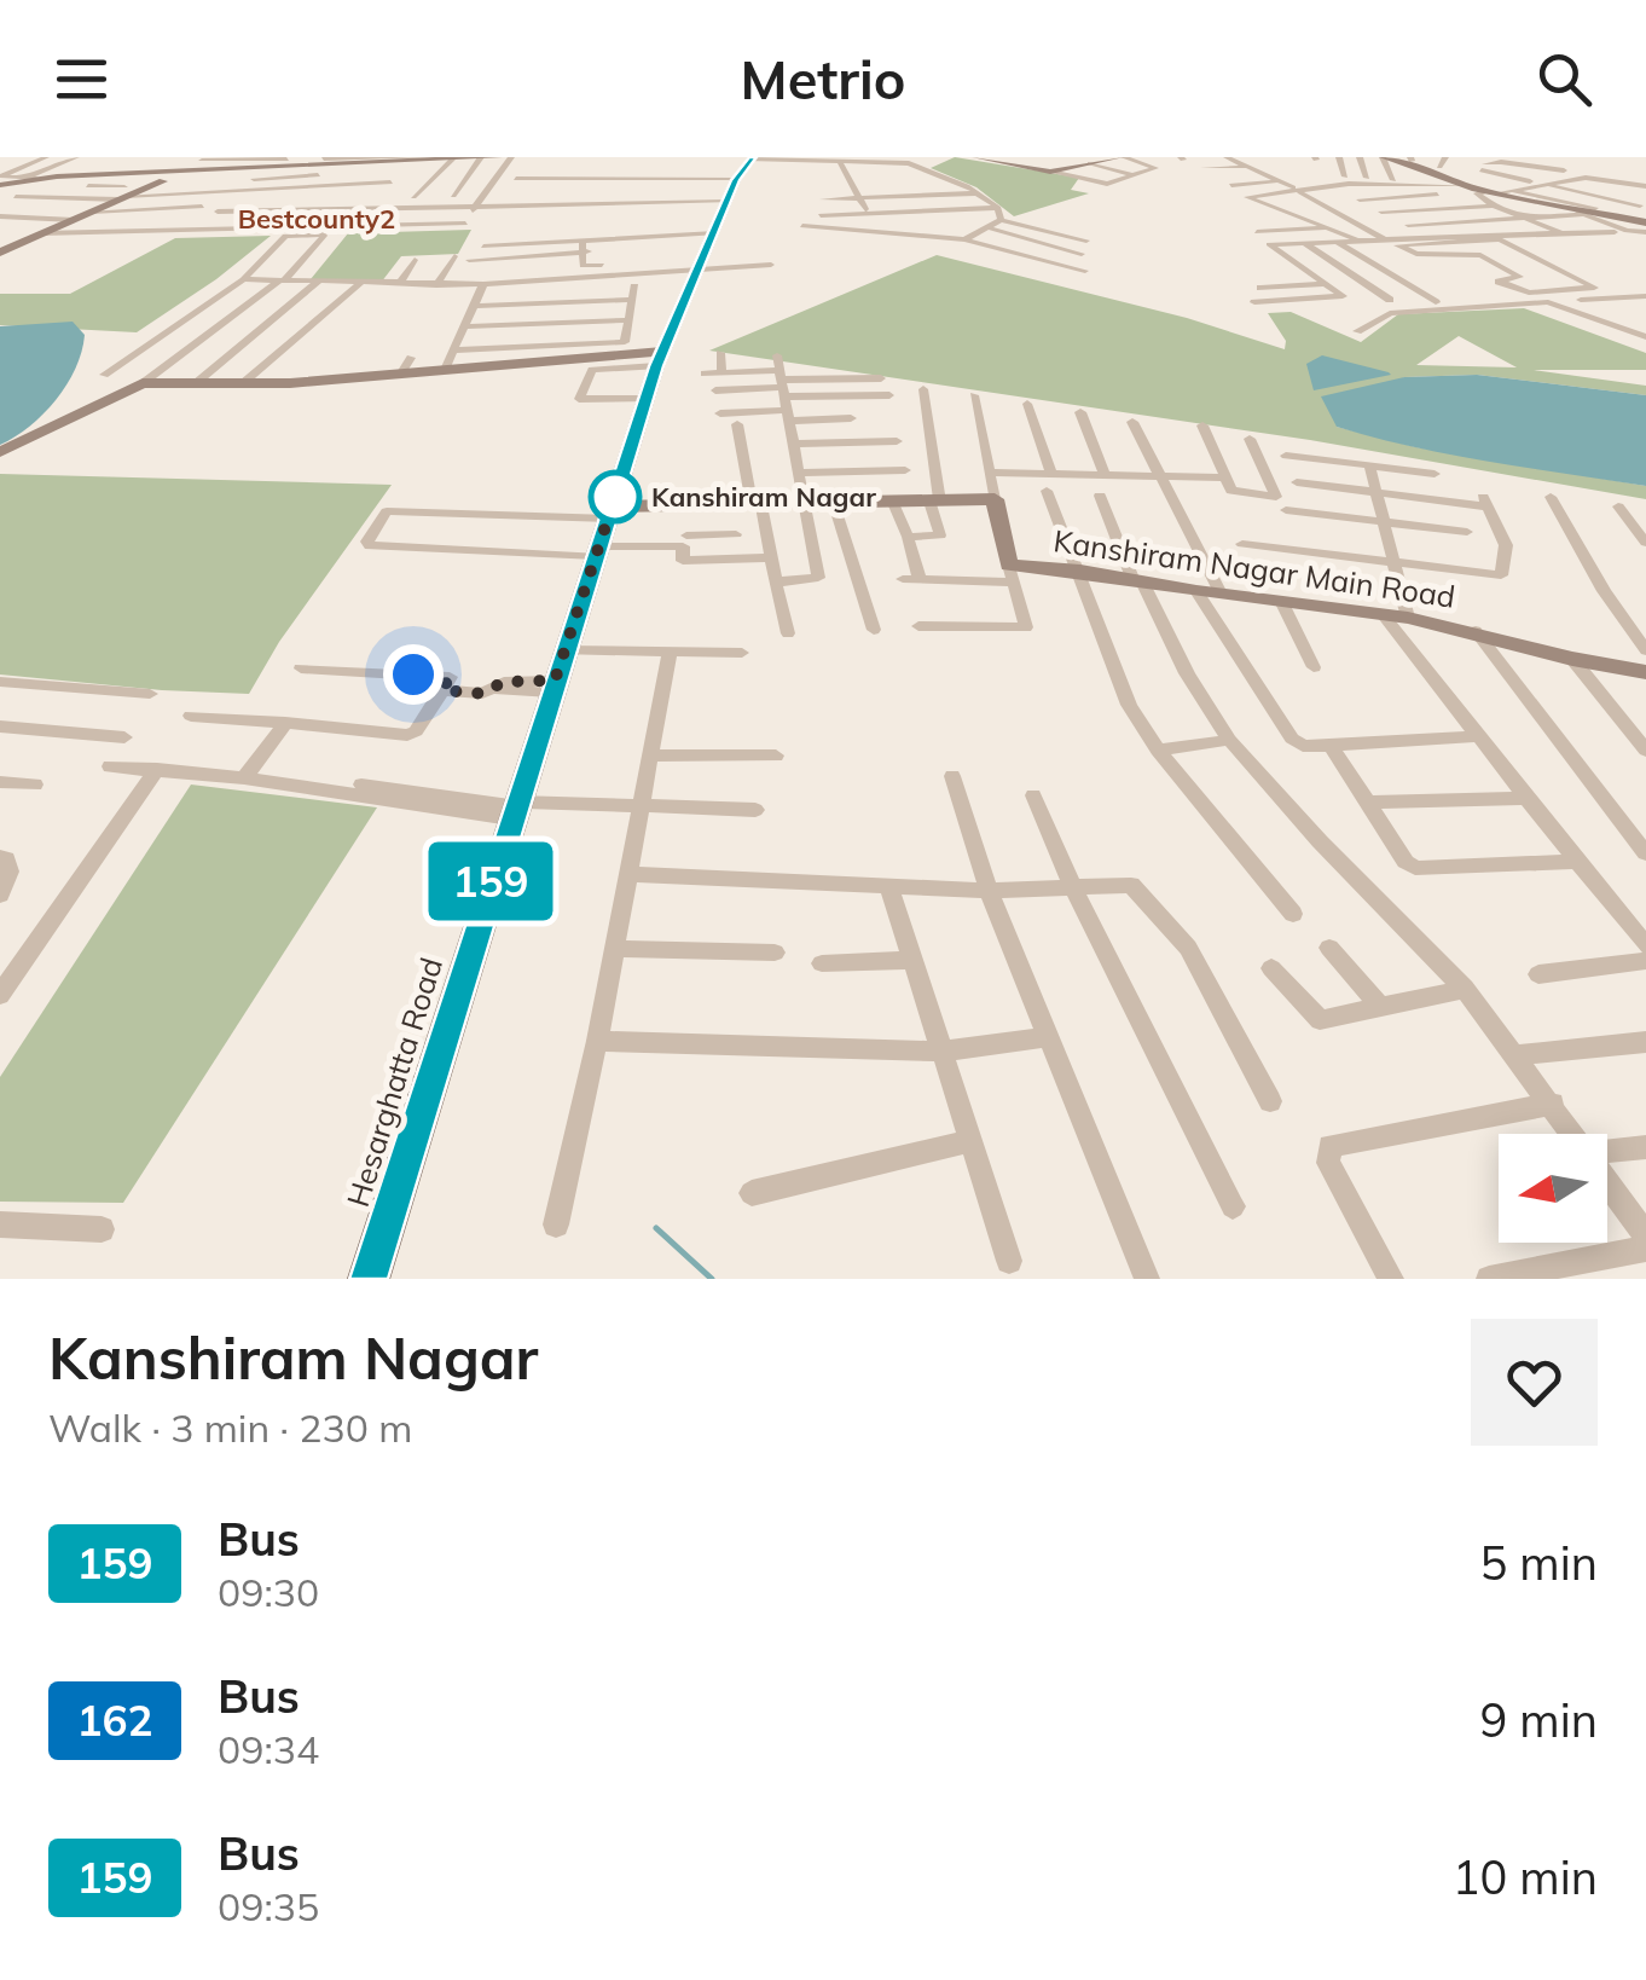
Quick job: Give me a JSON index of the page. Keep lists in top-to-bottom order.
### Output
{
  "streets": {
    "main road": ["Hesarghatta Road"],
    "street": ["Kanshiram Nagar Main Road"]
  },
  "districts": ["Bestcounty2"],
  "places": ["Kanshiram Nagar"],
  "lines": ["bus line 159"],
  "north": "left",
  "page": {
    "header": "Metrio",
    "on_map": "159",
    "heading": ["Kanshiram Nagar", "Walk · 3 min · 230 m"],
    "list": [
      {
        "mark": "159",
        "name": "Bus",
        "note": "09:30",
        "value": "5 min"
      },
      {
        "mark": "162",
        "name": "Bus",
        "note": "09:34",
        "value": "9 min"
      },
      {
        "mark": "159",
        "name": "Bus",
        "note": "09:35",
        "value": "10 min"
      }
    ]
  }
}
